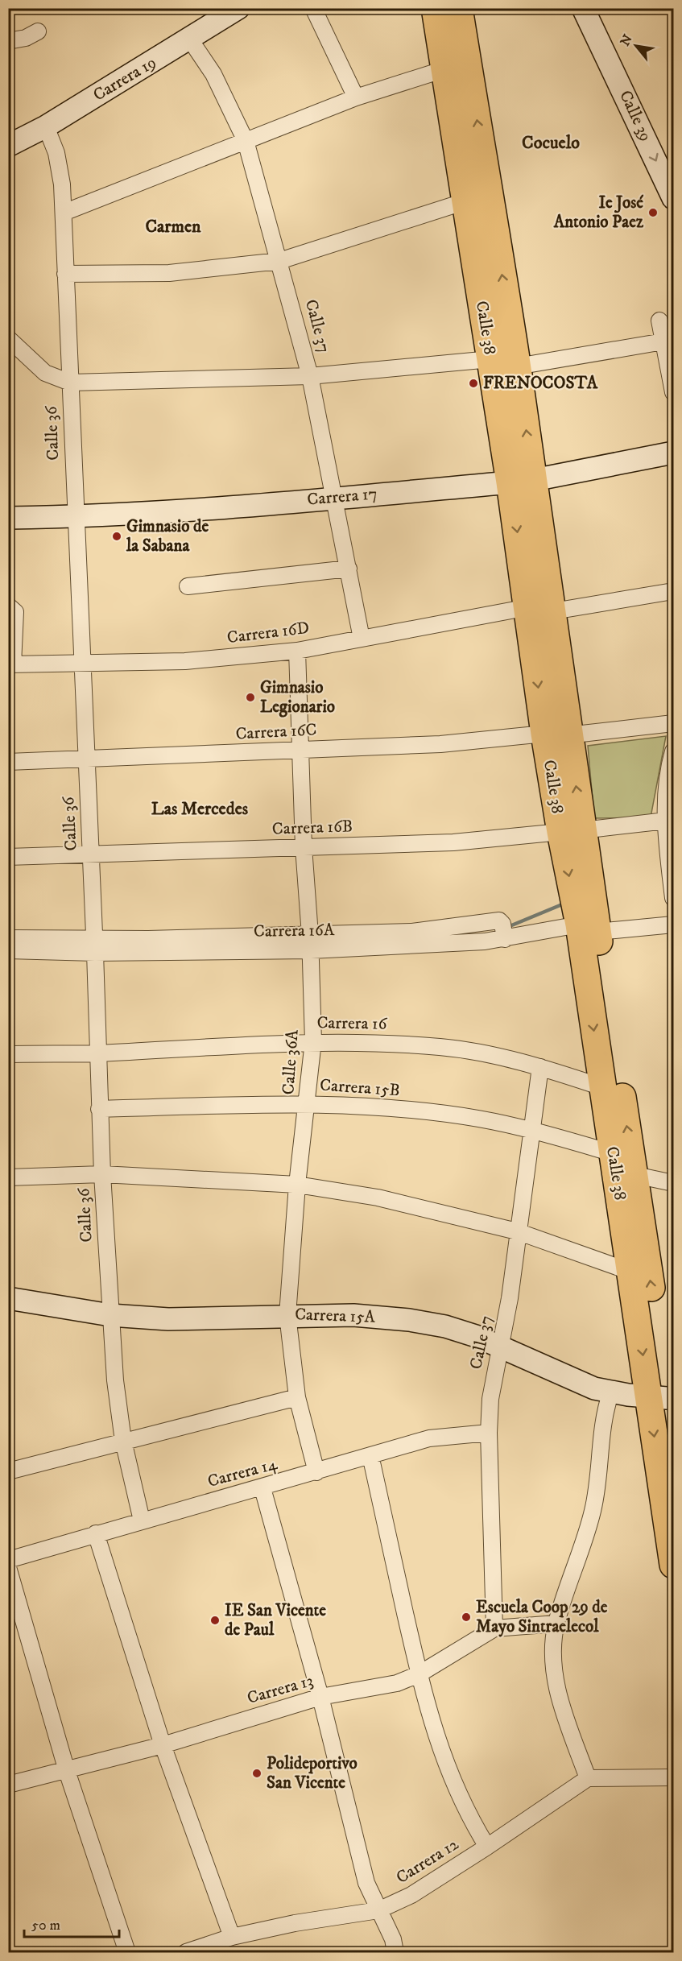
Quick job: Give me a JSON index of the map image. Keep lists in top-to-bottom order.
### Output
{
  "streets": {
    "highway": ["Calle 38"],
    "street": [
      "Carrera 19",
      "Calle 39",
      "Calle 37",
      "Calle 36",
      "Carrera 17",
      "Carrera 16D",
      "Carrera 16C",
      "Carrera 16B",
      "Carrera 16A",
      "Carrera 16",
      "Calle 36A",
      "Carrera 15B",
      "Carrera 15A",
      "Carrera 14",
      "Carrera 13",
      "Carrera 12"
    ]
  },
  "crossings": [
    ["Carrera 19", "Calle 37"],
    ["Carrera 19", "Calle 36"],
    ["Calle 37", "Carrera 17"],
    ["Calle 37", "Carrera 16D"],
    ["Calle 37", "Carrera 16"],
    ["Calle 37", "Carrera 15B"],
    ["Calle 37", "Carrera 15A"],
    ["Calle 37", "Carrera 14"],
    ["Calle 37", "Carrera 13"],
    ["Calle 38", "Carrera 17"],
    ["Calle 38", "Carrera 16D"],
    ["Calle 38", "Carrera 16C"],
    ["Calle 38", "Carrera 16B"],
    ["Calle 38", "Carrera 16A"],
    ["Calle 38", "Carrera 16"],
    ["Calle 38", "Carrera 15B"],
    ["Calle 38", "Carrera 15A"],
    ["Calle 36", "Carrera 17"],
    ["Calle 36", "Carrera 16D"],
    ["Calle 36", "Carrera 16C"],
    ["Calle 36", "Carrera 16B"],
    ["Calle 36", "Carrera 16A"],
    ["Calle 36", "Carrera 16"],
    ["Calle 36", "Carrera 15B"],
    ["Calle 36", "Carrera 15A"],
    ["Calle 36", "Carrera 14"],
    ["Carrera 16D", "Calle 36A"],
    ["Carrera 16C", "Calle 36A"],
    ["Carrera 16B", "Calle 36A"],
    ["Carrera 16A", "Calle 36A"],
    ["Carrera 16", "Calle 36A"],
    ["Calle 36A", "Carrera 15B"],
    ["Calle 36A", "Carrera 15A"],
    ["Calle 36A", "Carrera 14"]
  ],
  "one_way": ["Calle 39"],
  "districts": ["Cocuelo", "Carmen", "Las Mercedes"],
  "places": [
    "Ie José Antonio Paez",
    "FRENOCOSTA",
    "Gimnasio de la Sabana",
    "Gimnasio Legionario",
    "Escuela Coop 29 de Mayo Sintraelecol",
    "IE San Vicente de Paul",
    "Polideportivo San Vicente"
  ],
  "scale_bar": "50 m",
  "north": "top left"
}
